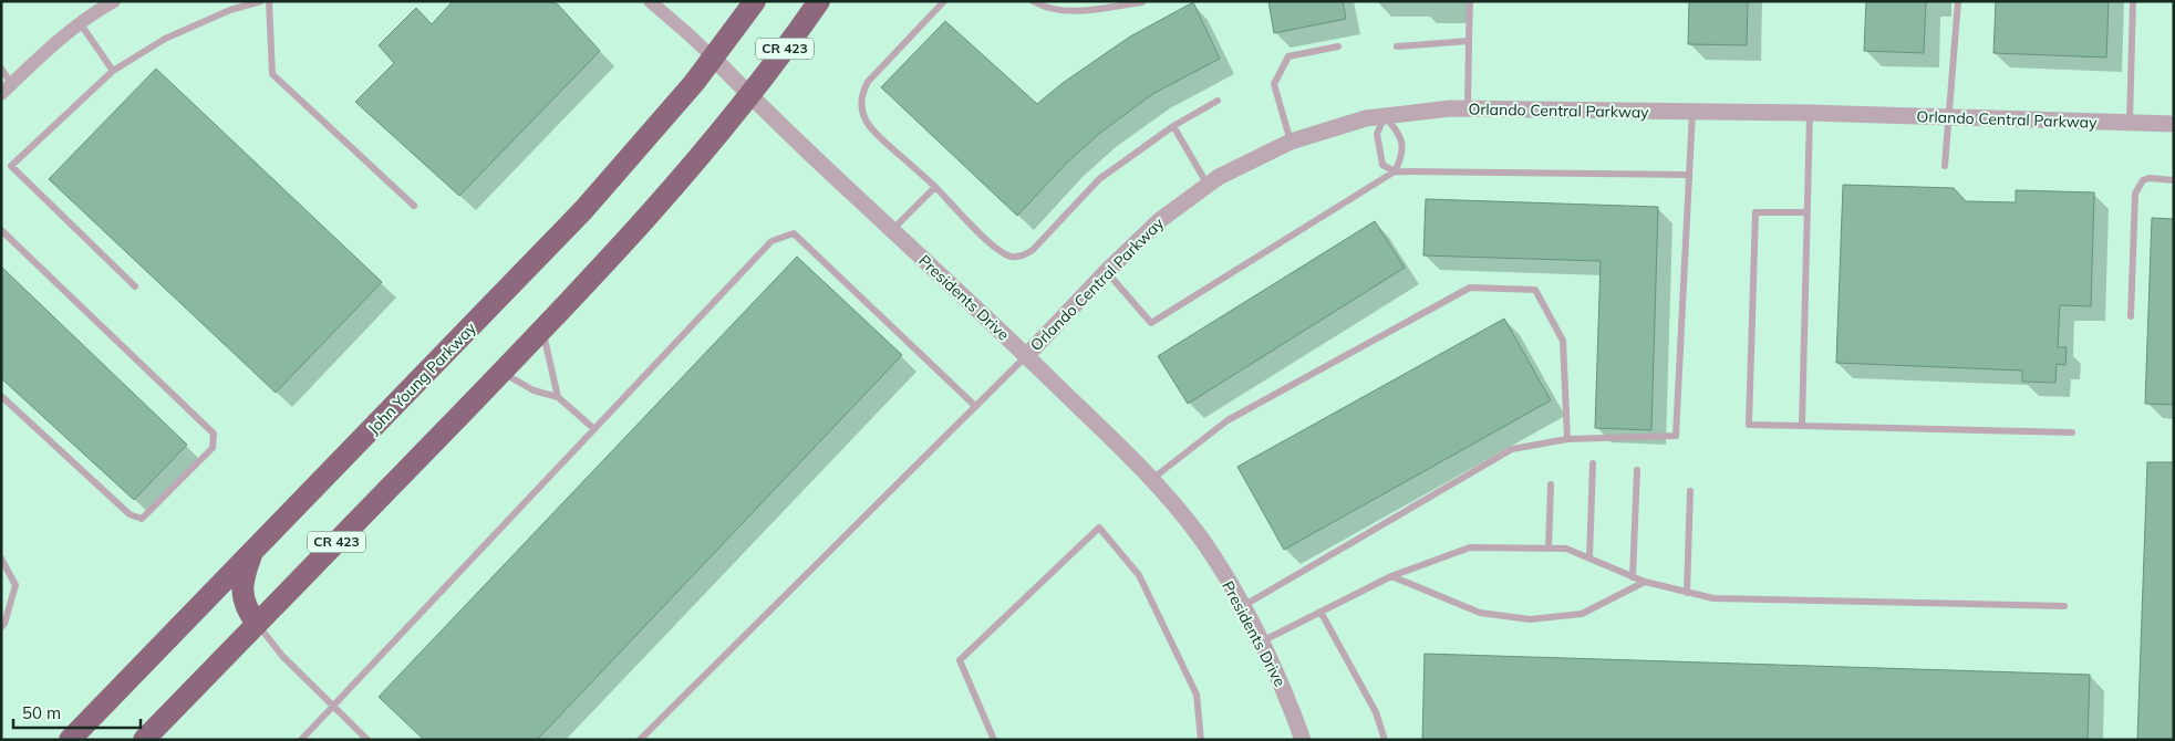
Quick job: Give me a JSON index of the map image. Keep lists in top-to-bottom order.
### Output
{
  "streets": {
    "highway": ["CR 423", "John Young Parkway"],
    "street": ["Orlando Central Parkway", "Presidents Drive"]
  },
  "crossings": [
    ["CR 423", "Presidents Drive"],
    ["Orlando Central Parkway", "Presidents Drive"],
    ["Presidents Drive", "John Young Parkway"]
  ],
  "scale_bar": "50 m"
}
